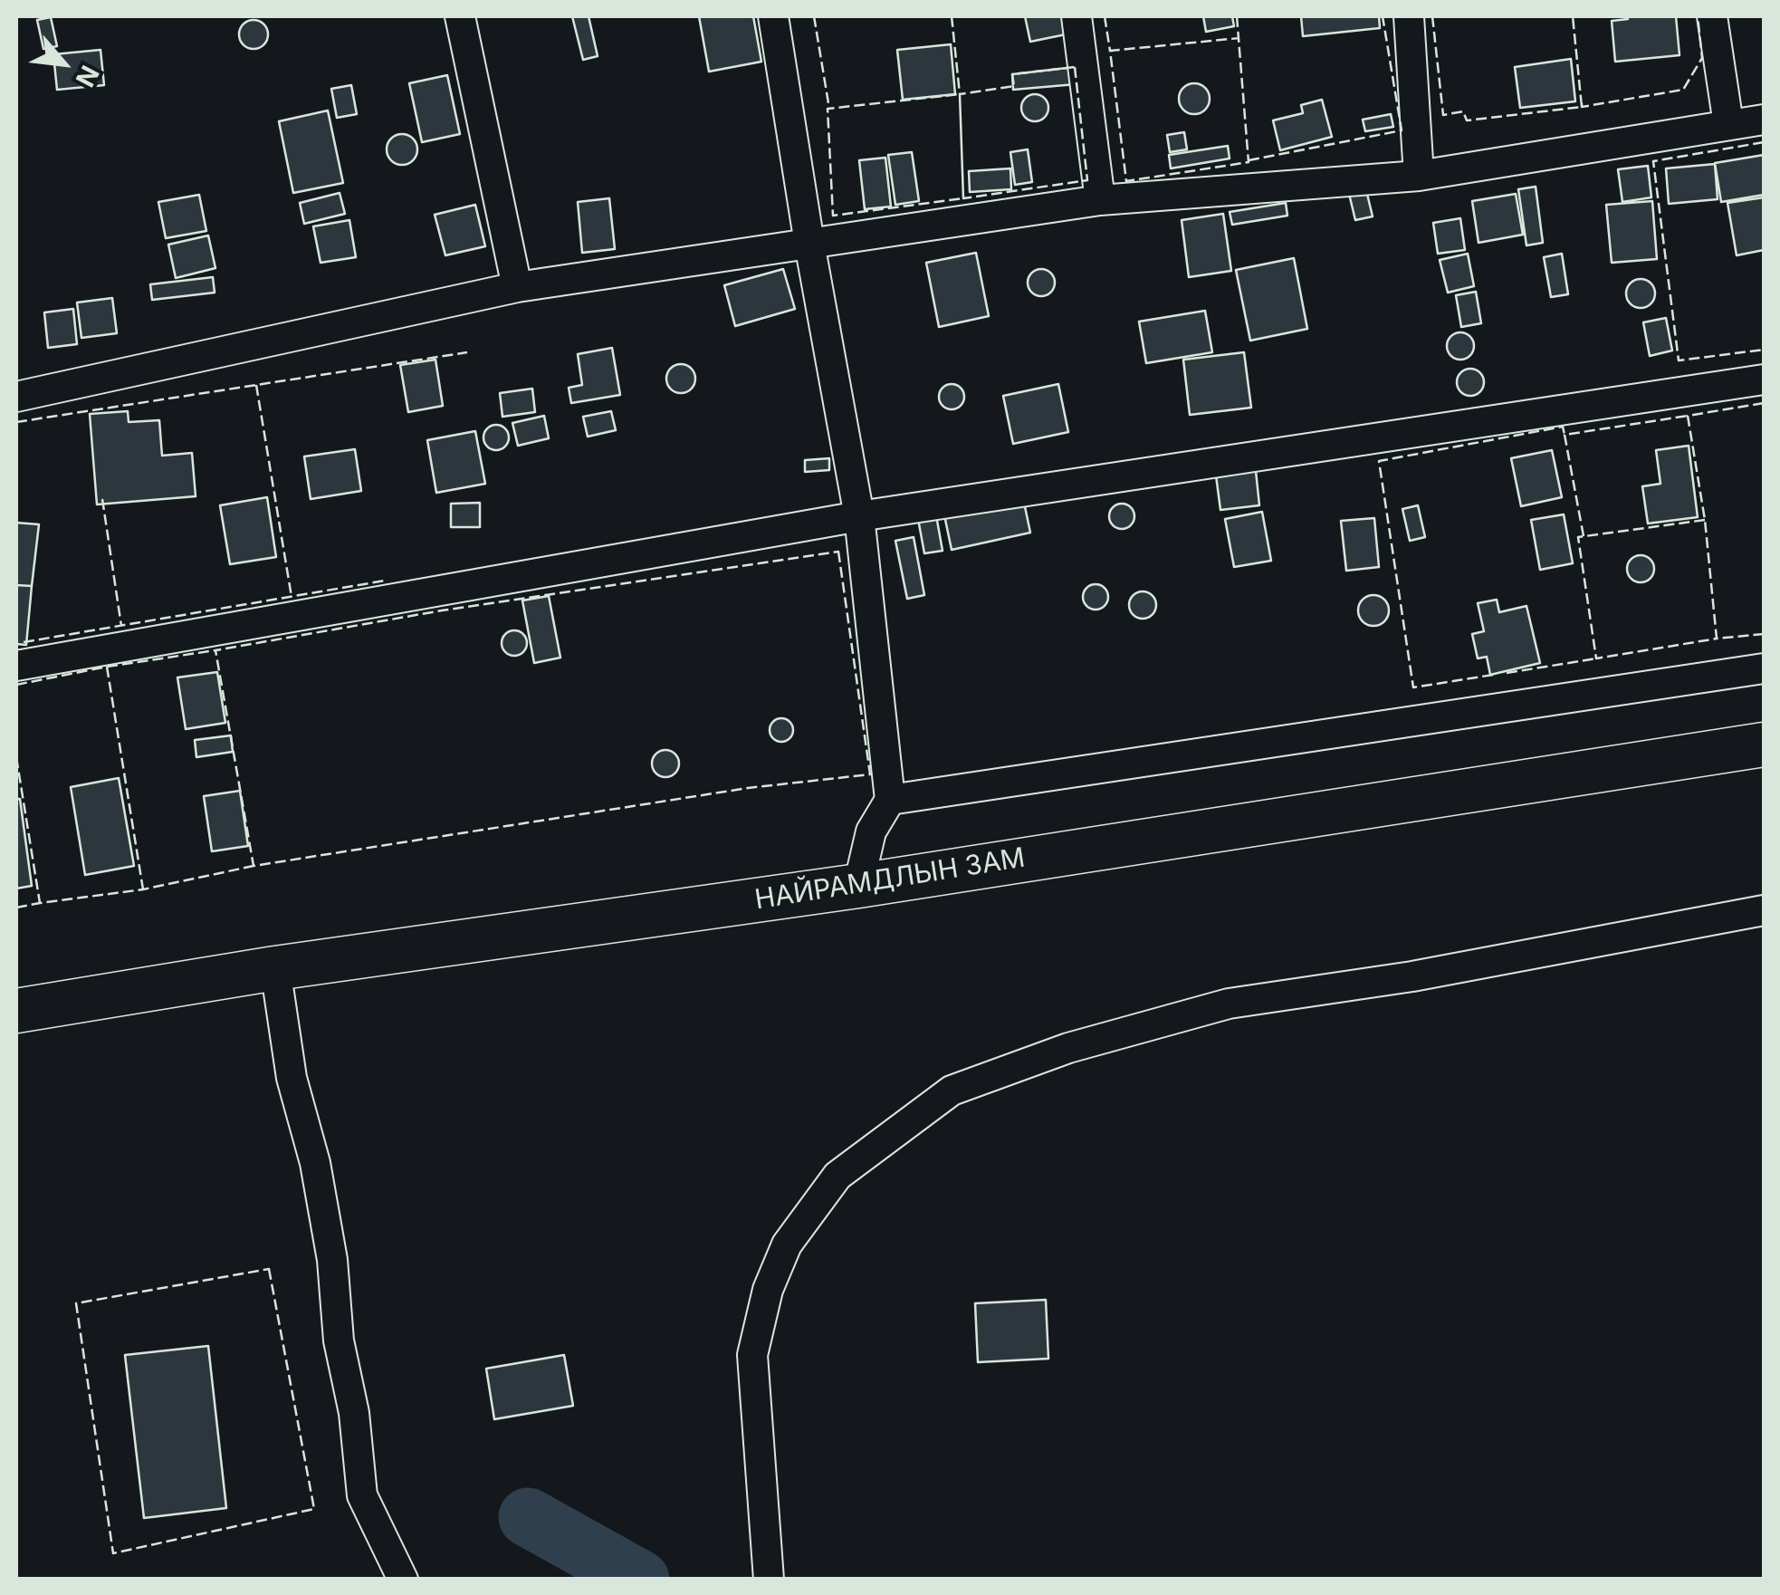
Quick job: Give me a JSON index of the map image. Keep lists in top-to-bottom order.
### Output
{
  "streets": {
    "main road": ["НАЙРАМДЛЫН ЗАМ"]
  },
  "north": "bottom right"
}
